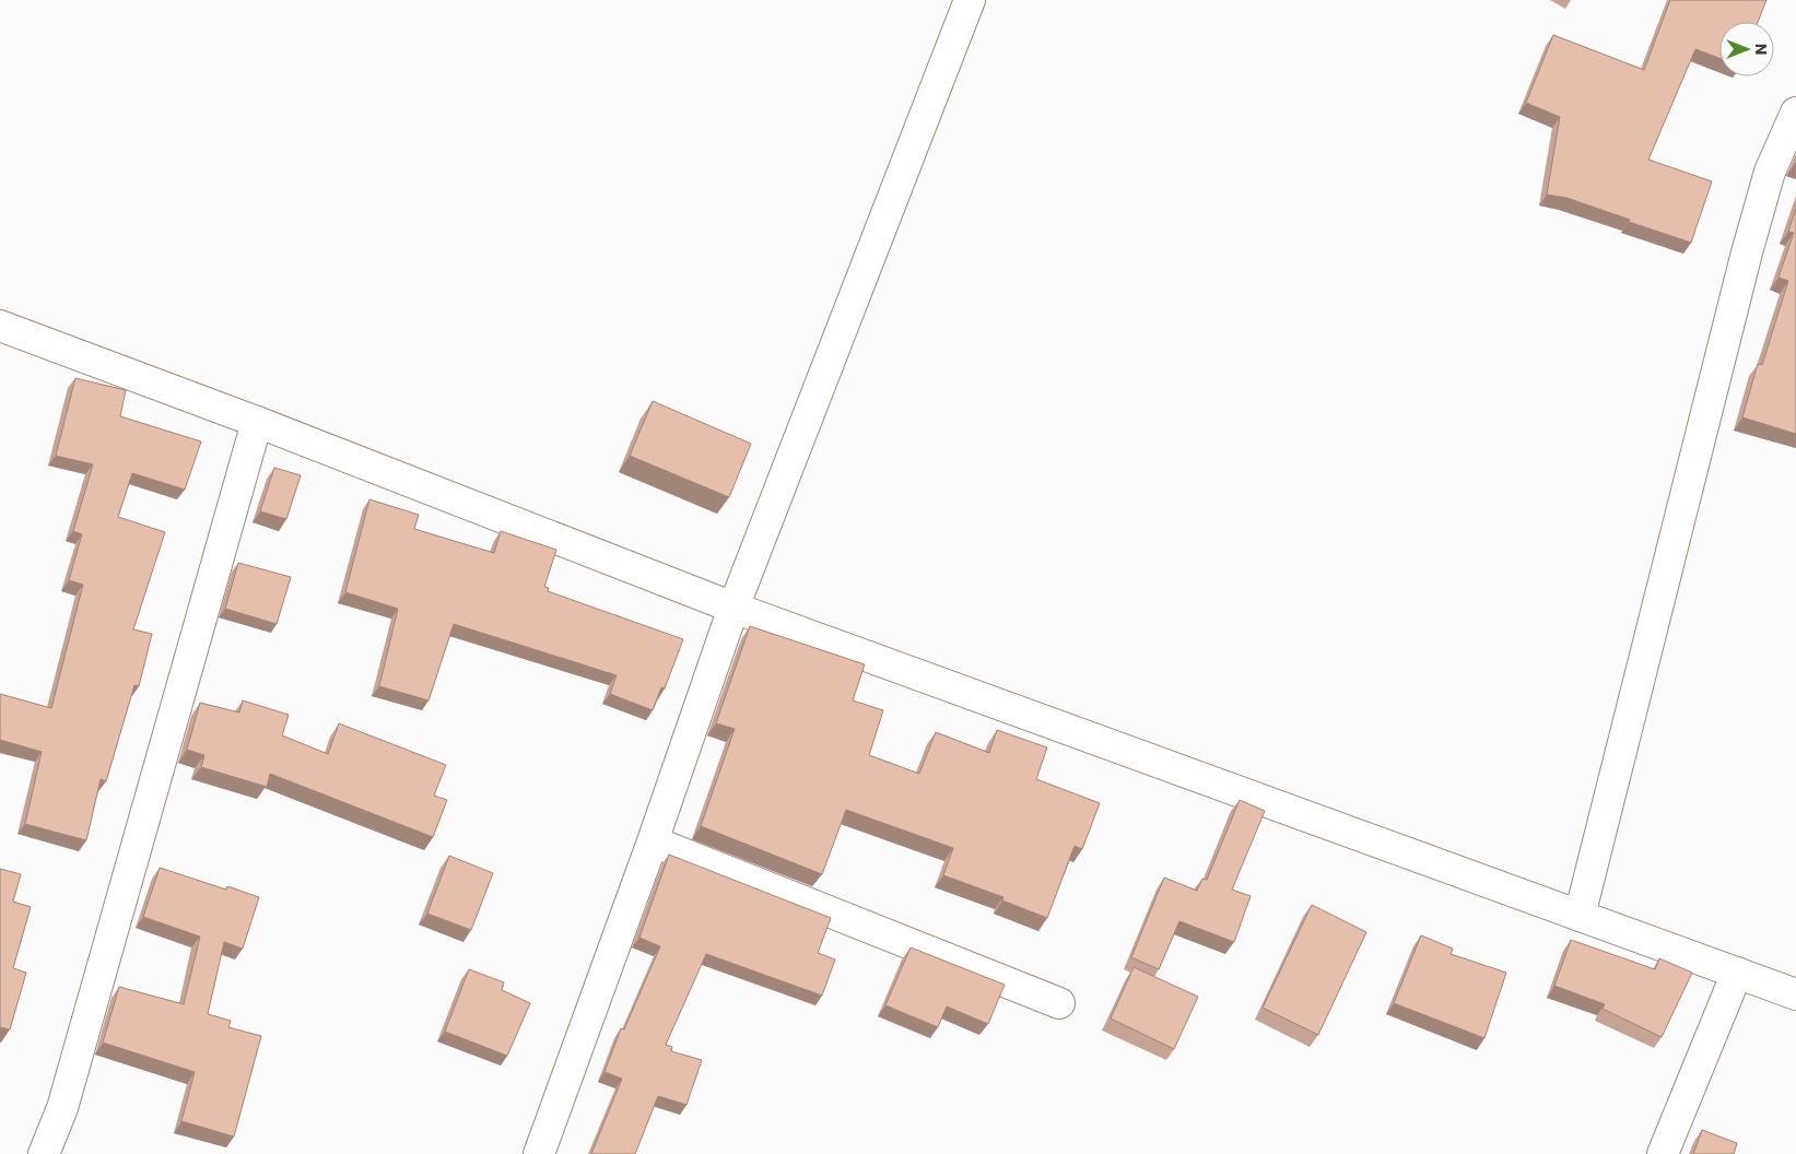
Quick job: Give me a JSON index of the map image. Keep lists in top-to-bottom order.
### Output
{
  "north": "right"
}
